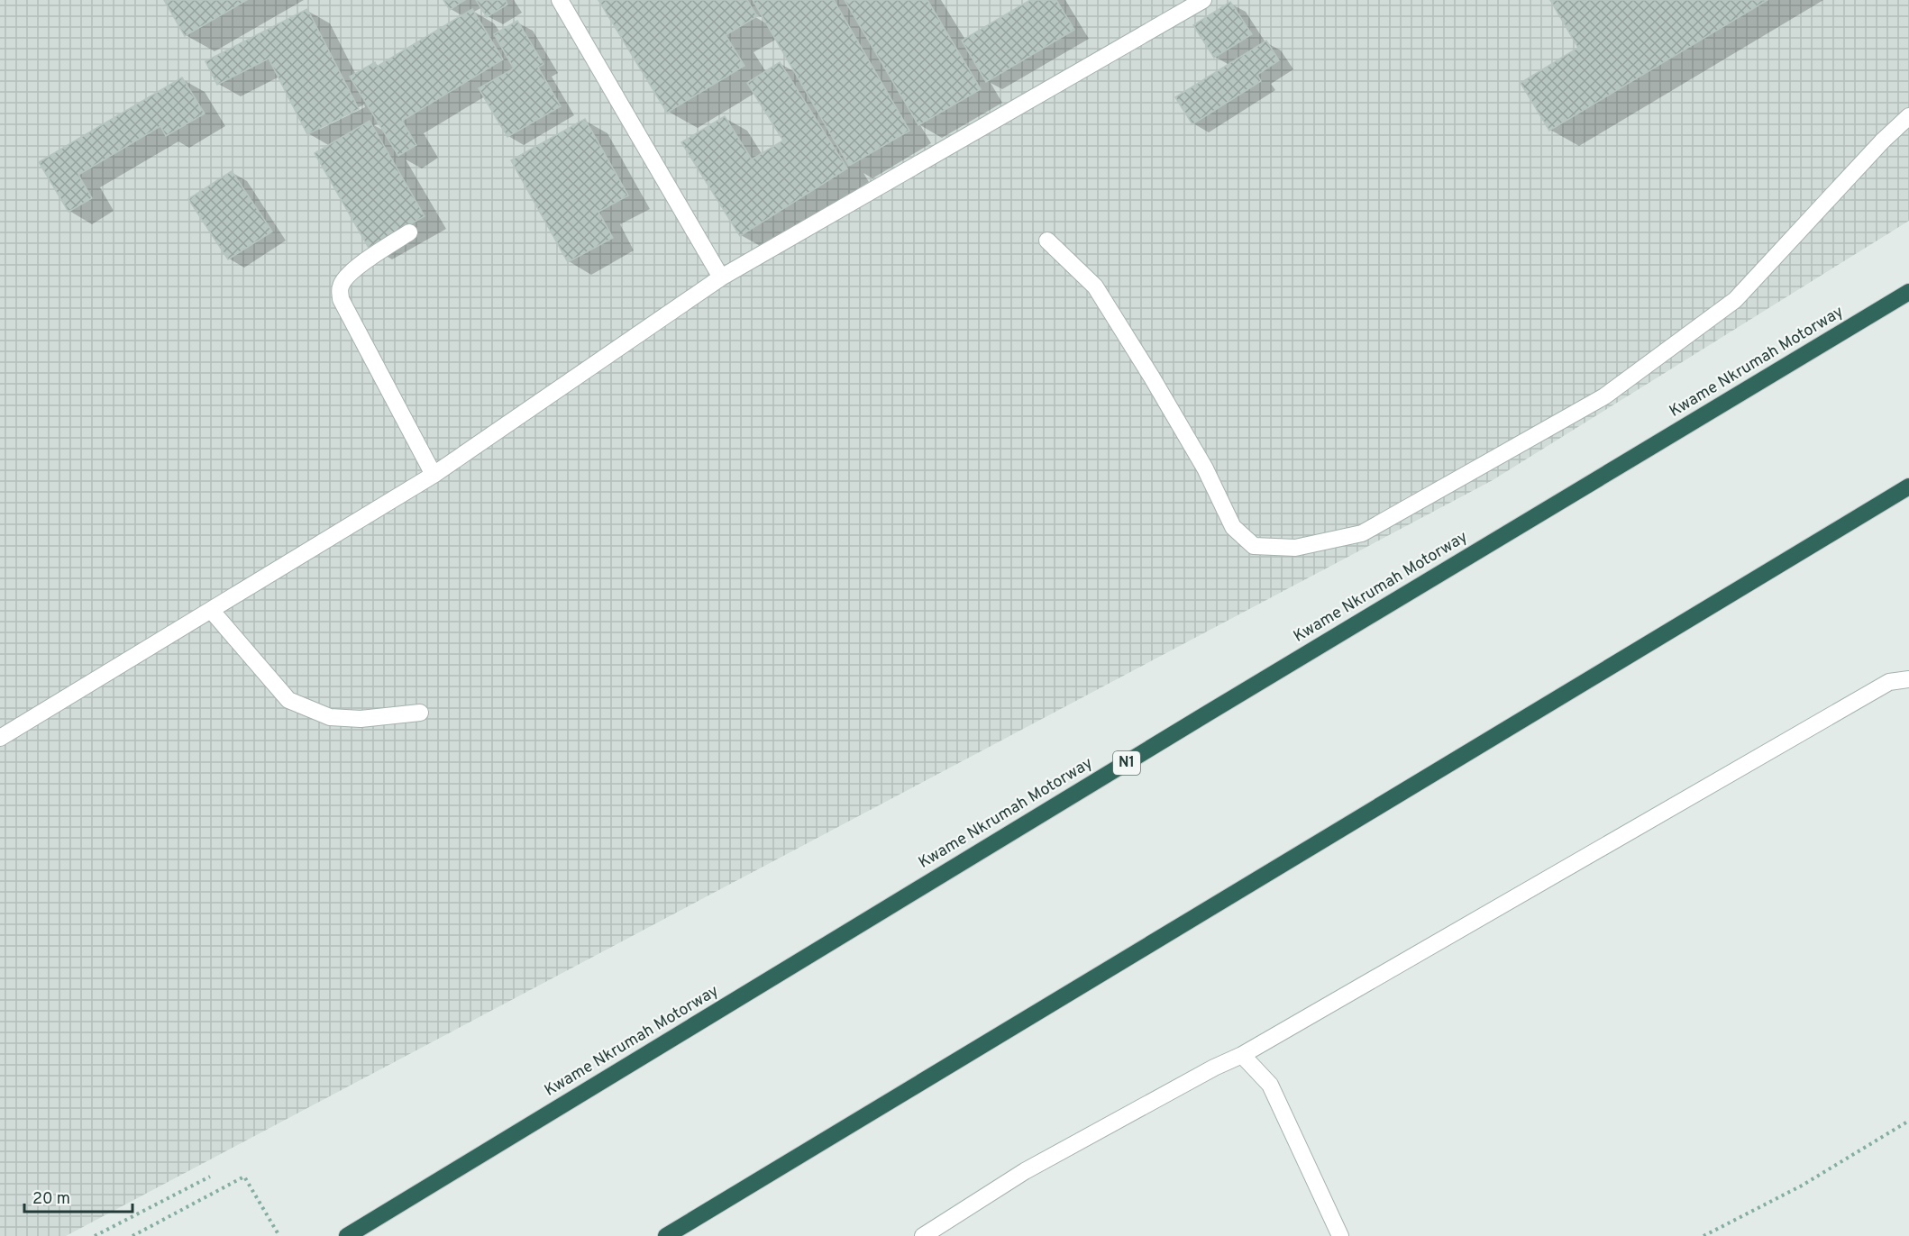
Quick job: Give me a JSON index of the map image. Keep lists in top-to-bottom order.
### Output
{
  "streets": {
    "highway": ["Kwame Nkrumah Motorway", "N1"]
  },
  "scale_bar": "20 m"
}
